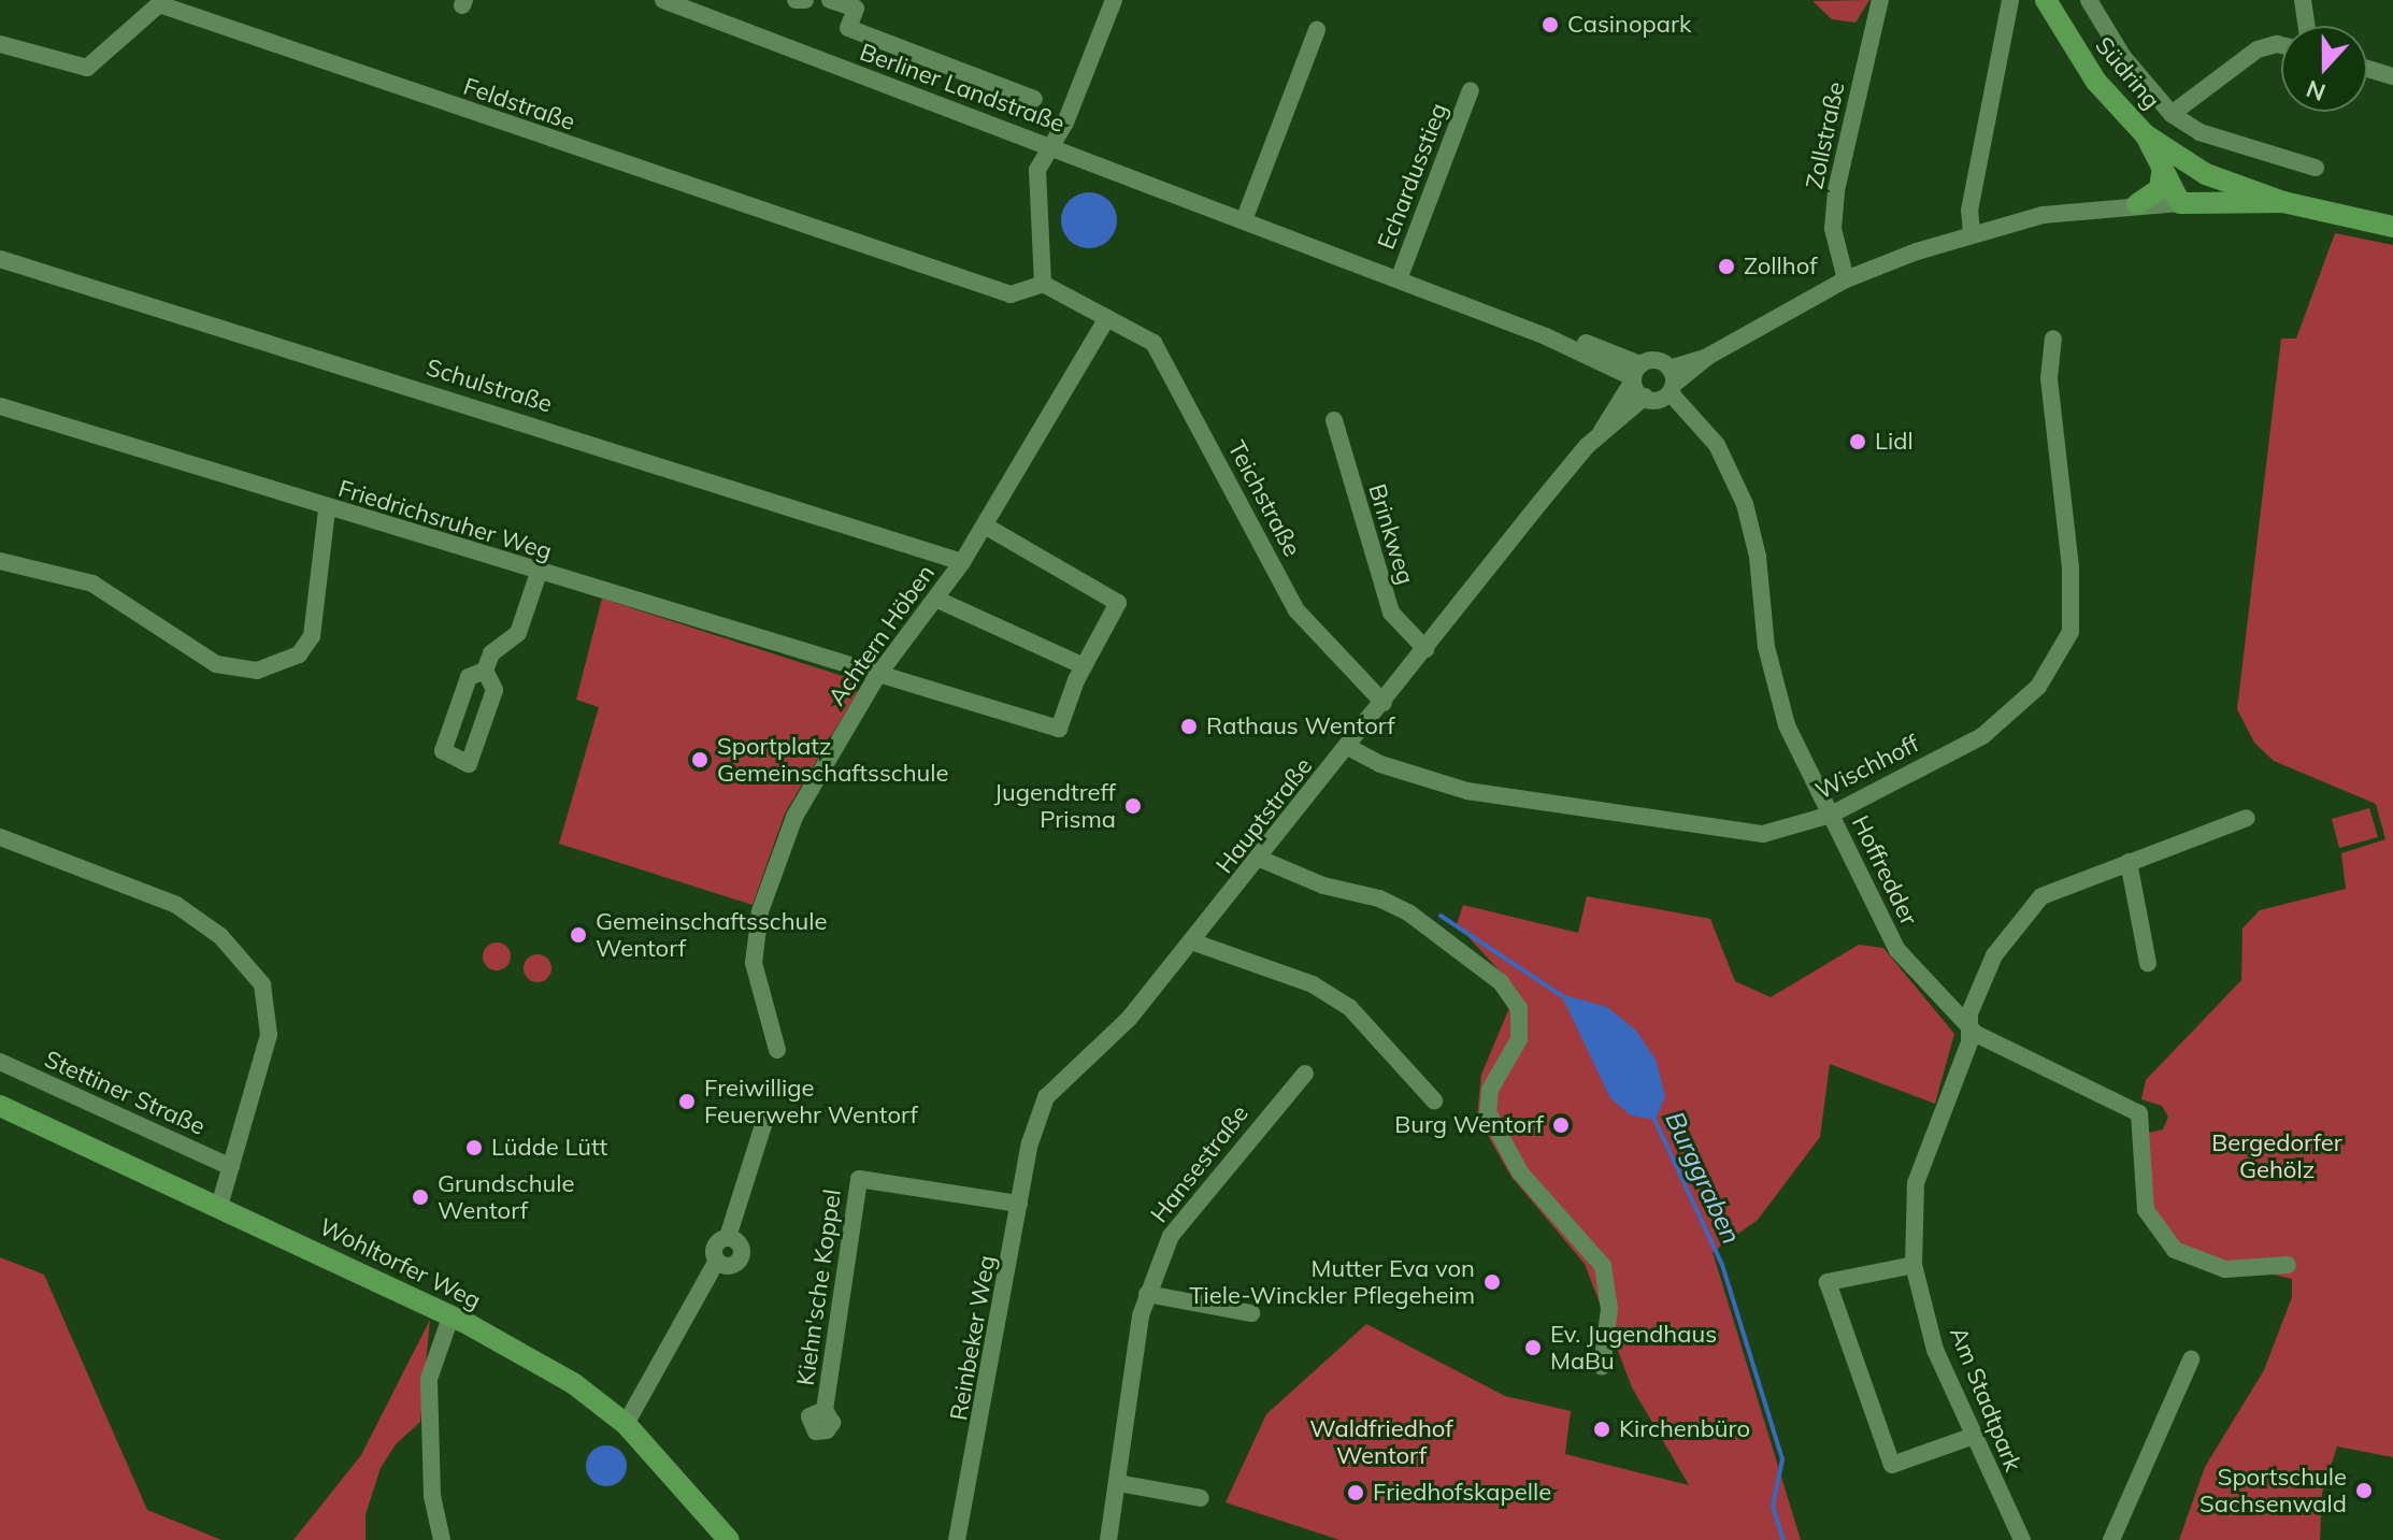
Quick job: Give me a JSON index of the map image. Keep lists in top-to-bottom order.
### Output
{
  "streets": {
    "main road": ["Südring", "Wohltorfer Weg"],
    "street": [
      "Berliner Landstraße",
      "Feldstraße",
      "Zollstraße",
      "Echardusstieg",
      "Schulstraße",
      "Teichstraße",
      "Friedrichsruher Weg",
      "Brinkweg",
      "Achtern Höben",
      "Wischhoff",
      "Hauptstraße",
      "Hoffredder",
      "Stettiner Straße",
      "Hansestraße",
      "Kiehn'sche Koppel",
      "Reinbeker Weg",
      "Am Stadtpark"
    ]
  },
  "crossings": [
    ["Berliner Landstraße", "Echardusstieg"],
    ["Berliner Landstraße", "Hauptstraße"],
    ["Berliner Landstraße", "Hoffredder"],
    ["Feldstraße", "Teichstraße"],
    ["Schulstraße", "Achtern Höben"],
    ["Teichstraße", "Achtern Höben"],
    ["Teichstraße", "Hauptstraße"],
    ["Friedrichsruher Weg", "Achtern Höben"],
    ["Brinkweg", "Hauptstraße"],
    ["Wischhoff", "Hauptstraße"],
    ["Wischhoff", "Hoffredder"],
    ["Hauptstraße", "Reinbeker Weg"],
    ["Hoffredder", "Am Stadtpark"],
    ["Kiehn'sche Koppel", "Reinbeker Weg"]
  ],
  "water": ["Burggraben"],
  "parks": ["Bergedorfer Gehölz", "Waldfriedhof Wentorf"],
  "places": [
    "Casinopark",
    "Zollhof",
    "Lidl",
    "Rathaus Wentorf",
    "Sportplatz Gemeinschaftsschule",
    "Jugendtreff Prisma",
    "Gemeinschaftsschule Wentorf",
    "Freiwillige Feuerwehr Wentorf",
    "Burg Wentorf",
    "Lüdde Lütt",
    "Grundschule Wentorf",
    "Mutter Eva von Tiele-Winckler Pflegeheim",
    "Ev. Jugendhaus MaBu",
    "Kirchenbüro",
    "Sportschule Sachsenwald",
    "Friedhofskapelle"
  ],
  "north": "bottom"
}
